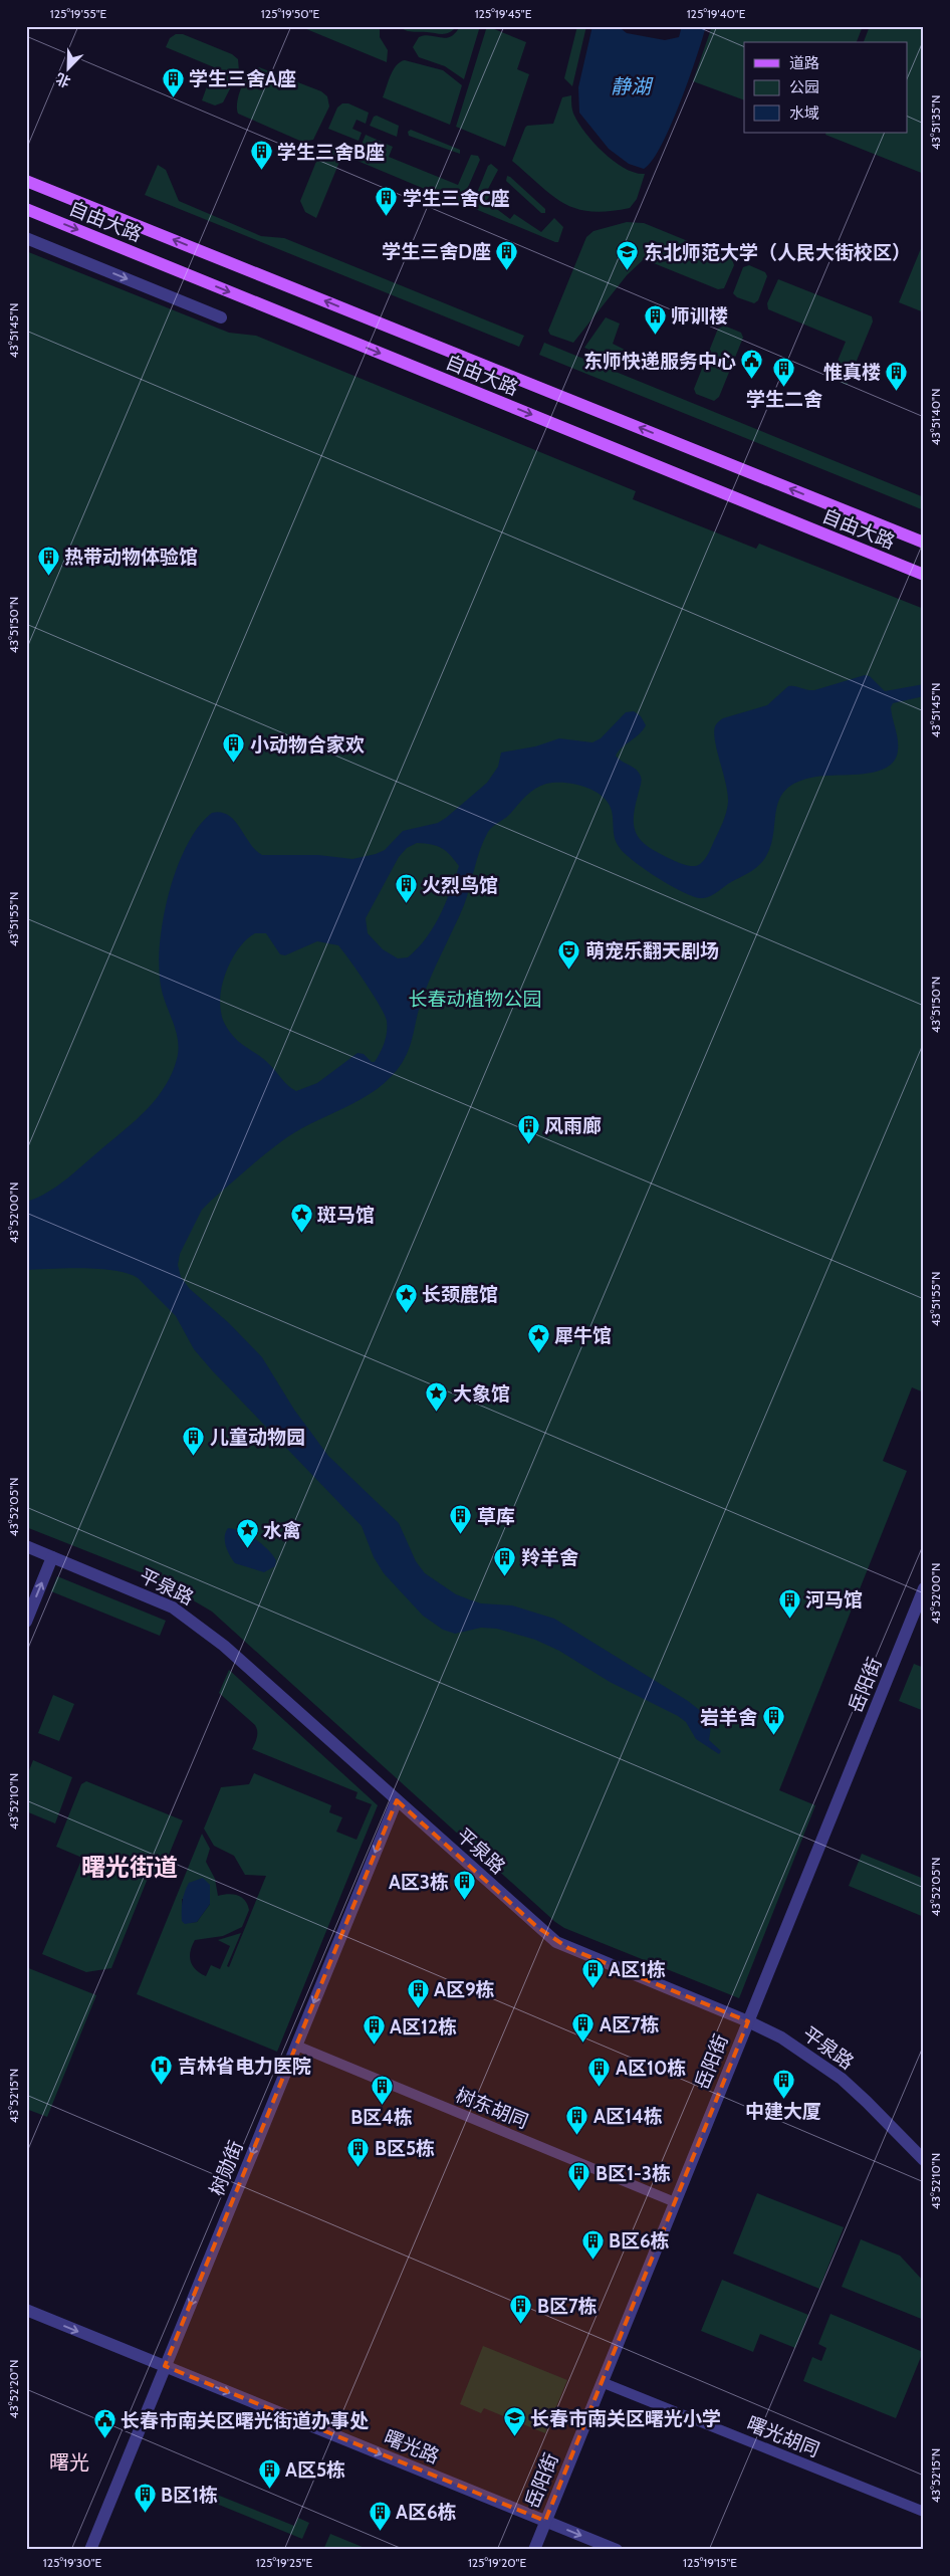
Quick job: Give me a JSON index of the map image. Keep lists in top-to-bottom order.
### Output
{
  "streets": {
    "main road": ["自由大路"],
    "street": [
      "平泉路",
      "岳阳街",
      "树东胡同",
      "树勋街",
      "曙光胡同",
      "曙光路"
    ]
  },
  "crossings": [
    ["平泉路", "岳阳街"],
    ["平泉路", "树勋街"],
    ["岳阳街", "树东胡同"],
    ["岳阳街", "曙光胡同"],
    ["岳阳街", "曙光路"],
    ["树东胡同", "树勋街"],
    ["树勋街", "曙光路"]
  ],
  "one_way": ["树勋街", "曙光路"],
  "districts": ["曙光街道", "曙光"],
  "water": ["静湖"],
  "parks": ["长春动植物公园"],
  "places": {
    "building": [
      "学生三舍A座",
      "学生三舍B座",
      "学生三舍C座",
      "学生三舍D座",
      "师训楼",
      "学生二舍",
      "惟真楼",
      "热带动物体验馆",
      "小动物合家欢",
      "火烈鸟馆",
      "风雨廊",
      "儿童动物园",
      "草库",
      "羚羊舍",
      "河马馆",
      "岩羊舍",
      "A区3栋",
      "A区1栋",
      "A区9栋",
      "A区7栋",
      "A区12栋",
      "A区10栋",
      "中建大厦",
      "B区4栋",
      "A区14栋",
      "B区5栋",
      "B区1-3栋",
      "B区6栋",
      "B区7栋",
      "A区5栋",
      "B区1栋",
      "A区6栋"
    ],
    "school or university": ["东北师范大学（人民大街校区）", "长春市南关区曙光小学"],
    "public building": ["东师快递服务中心", "长春市南关区曙光街道办事处"],
    "theatre": ["萌宠乐翻天剧场"],
    "place": [
      "斑马馆",
      "长颈鹿馆",
      "犀牛馆",
      "大象馆",
      "水禽"
    ],
    "hospital": ["吉林省电力医院"]
  },
  "legend": ["道路", "公园", "水域"],
  "north": "bottom left",
  "coordinates": [
    "125°19'55\"E",
    "125°19'50\"E",
    "125°19'45\"E",
    "125°19'40\"E",
    "43°51'35\"N",
    "43°51'45\"N",
    "43°51'40\"N",
    "43°51'50\"N",
    "43°51'55\"N",
    "43°52'00\"N",
    "43°52'05\"N",
    "43°52'10\"N",
    "43°52'15\"N",
    "43°52'20\"N",
    "125°19'30\"E",
    "125°19'25\"E",
    "125°19'20\"E",
    "125°19'15\"E"
  ]
}
